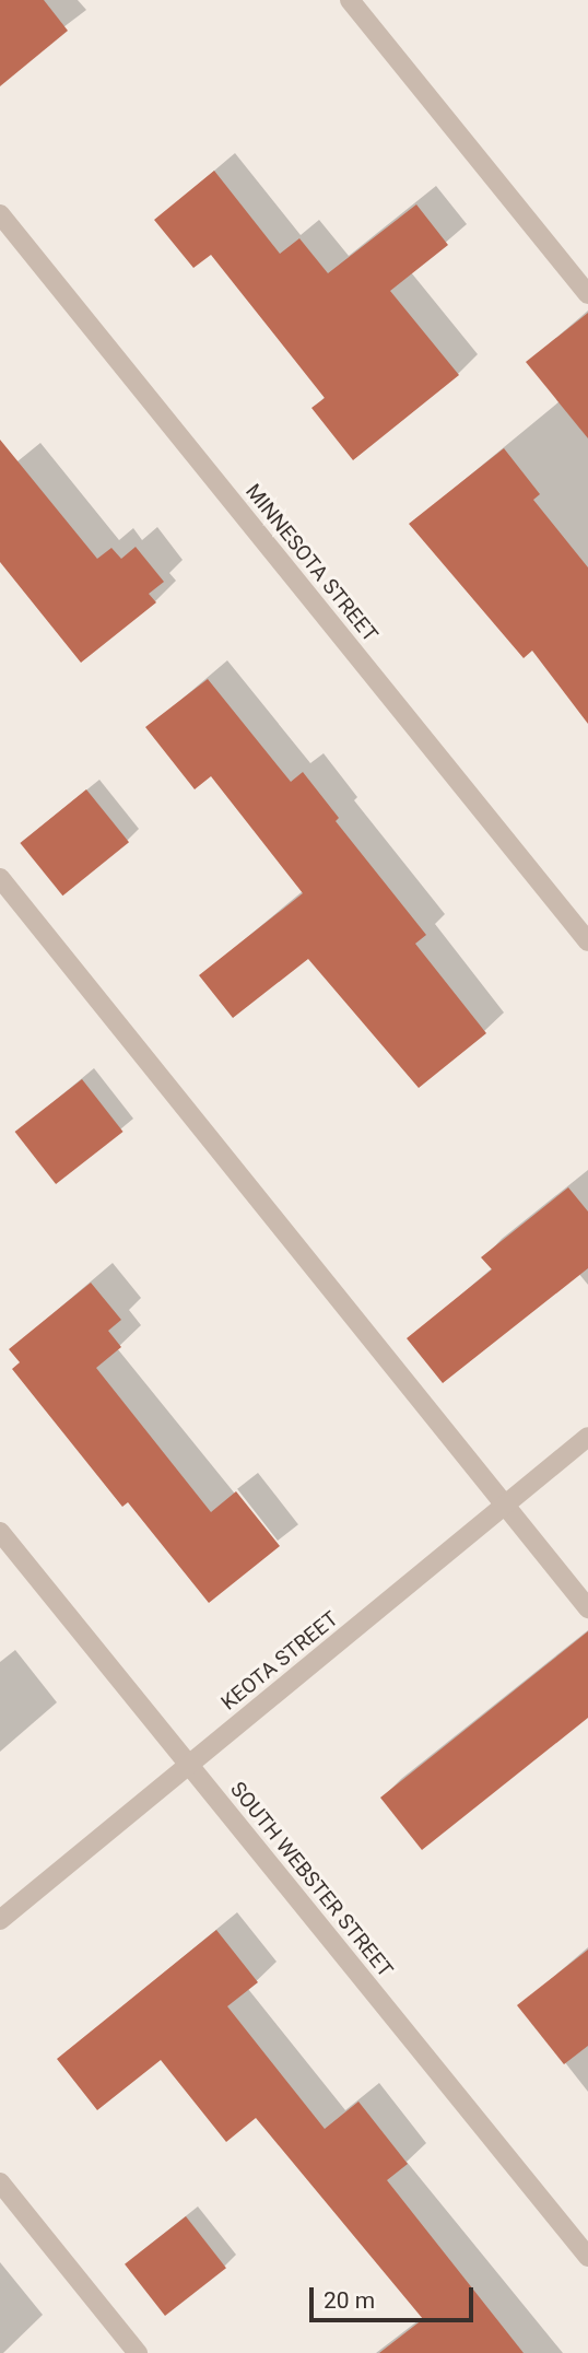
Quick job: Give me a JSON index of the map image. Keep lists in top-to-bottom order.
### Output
{
  "streets": {
    "street": ["MINNESOTA STREET", "KEOTA STREET", "SOUTH WEBSTER STREET"]
  },
  "crossings": [
    ["KEOTA STREET", "SOUTH WEBSTER STREET"]
  ],
  "scale_bar": "20 m"
}
